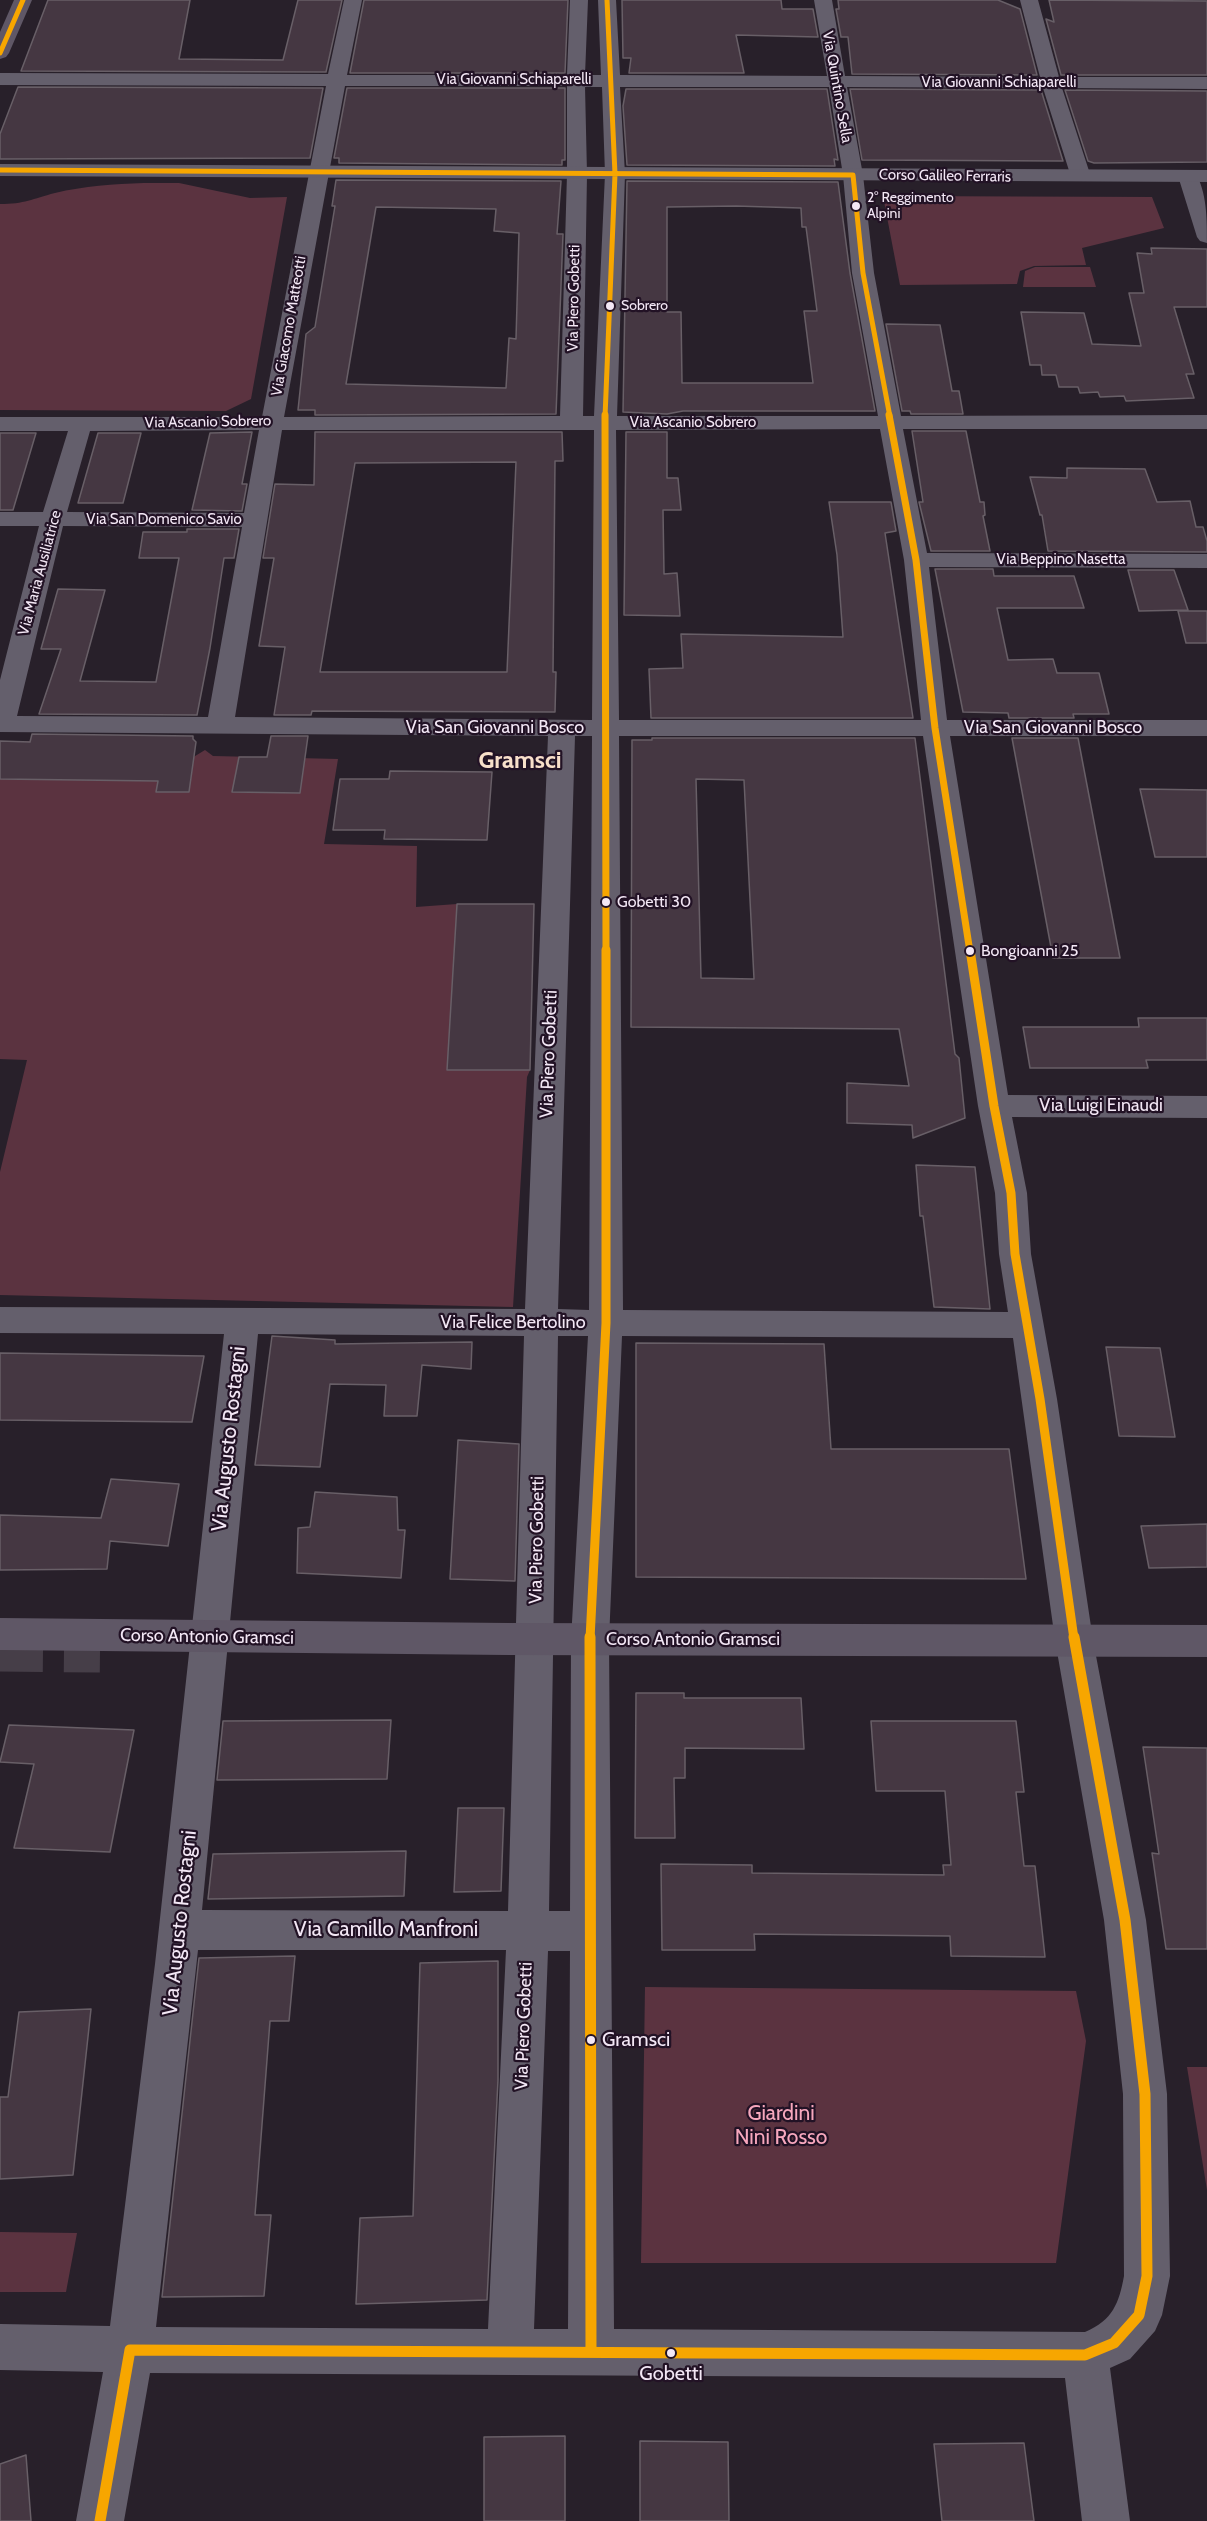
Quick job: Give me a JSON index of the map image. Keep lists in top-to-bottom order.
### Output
{
  "streets": {
    "main road": ["Corso Antonio Gramsci"],
    "street": [
      "Via Giovanni Schiaparelli",
      "Via Quintino Sella",
      "Corso Galileo Ferraris",
      "Via Piero Gobetti",
      "Via Giacomo Matteotti",
      "Via Ascanio Sobrero",
      "Via San Domenico Savio",
      "Via Beppino Nasetta",
      "Via Maria Ausiliatrice",
      "Via San Giovanni Bosco",
      "Via Luigi Einaudi",
      "Via Felice Bertolino",
      "Via Augusto Rostagni",
      "Via Camillo Manfroni"
    ]
  },
  "crossings": [
    ["Via Giovanni Schiaparelli", "Via Quintino Sella"],
    ["Via Giovanni Schiaparelli", "Via Piero Gobetti"],
    ["Via Giovanni Schiaparelli", "Via Giacomo Matteotti"],
    ["Via Quintino Sella", "Corso Galileo Ferraris"],
    ["Via Quintino Sella", "Via Ascanio Sobrero"],
    ["Via Quintino Sella", "Via Beppino Nasetta"],
    ["Via Quintino Sella", "Via San Giovanni Bosco"],
    ["Via Quintino Sella", "Via Luigi Einaudi"],
    ["Via Quintino Sella", "Via Felice Bertolino"],
    ["Via Quintino Sella", "Corso Antonio Gramsci"],
    ["Corso Galileo Ferraris", "Via Piero Gobetti"],
    ["Corso Galileo Ferraris", "Via Giacomo Matteotti"],
    ["Via Piero Gobetti", "Via Ascanio Sobrero"],
    ["Via Piero Gobetti", "Via San Giovanni Bosco"],
    ["Via Piero Gobetti", "Via Felice Bertolino"],
    ["Via Piero Gobetti", "Corso Antonio Gramsci"],
    ["Via Piero Gobetti", "Via Camillo Manfroni"],
    ["Via Giacomo Matteotti", "Via Ascanio Sobrero"],
    ["Via Giacomo Matteotti", "Via San Domenico Savio"],
    ["Via Giacomo Matteotti", "Via San Giovanni Bosco"],
    ["Via Ascanio Sobrero", "Via Maria Ausiliatrice"],
    ["Via San Domenico Savio", "Via Maria Ausiliatrice"],
    ["Via Maria Ausiliatrice", "Via San Giovanni Bosco"],
    ["Via Felice Bertolino", "Via Augusto Rostagni"],
    ["Via Augusto Rostagni", "Corso Antonio Gramsci"],
    ["Via Augusto Rostagni", "Via Camillo Manfroni"]
  ],
  "districts": ["Gramsci"],
  "parks": ["Giardini Nini Rosso"],
  "places": [
    "2° Reggimento Alpini",
    "Sobrero",
    "Gobetti 30",
    "Bongioanni 25",
    "Gramsci",
    "Gobetti"
  ]
}
